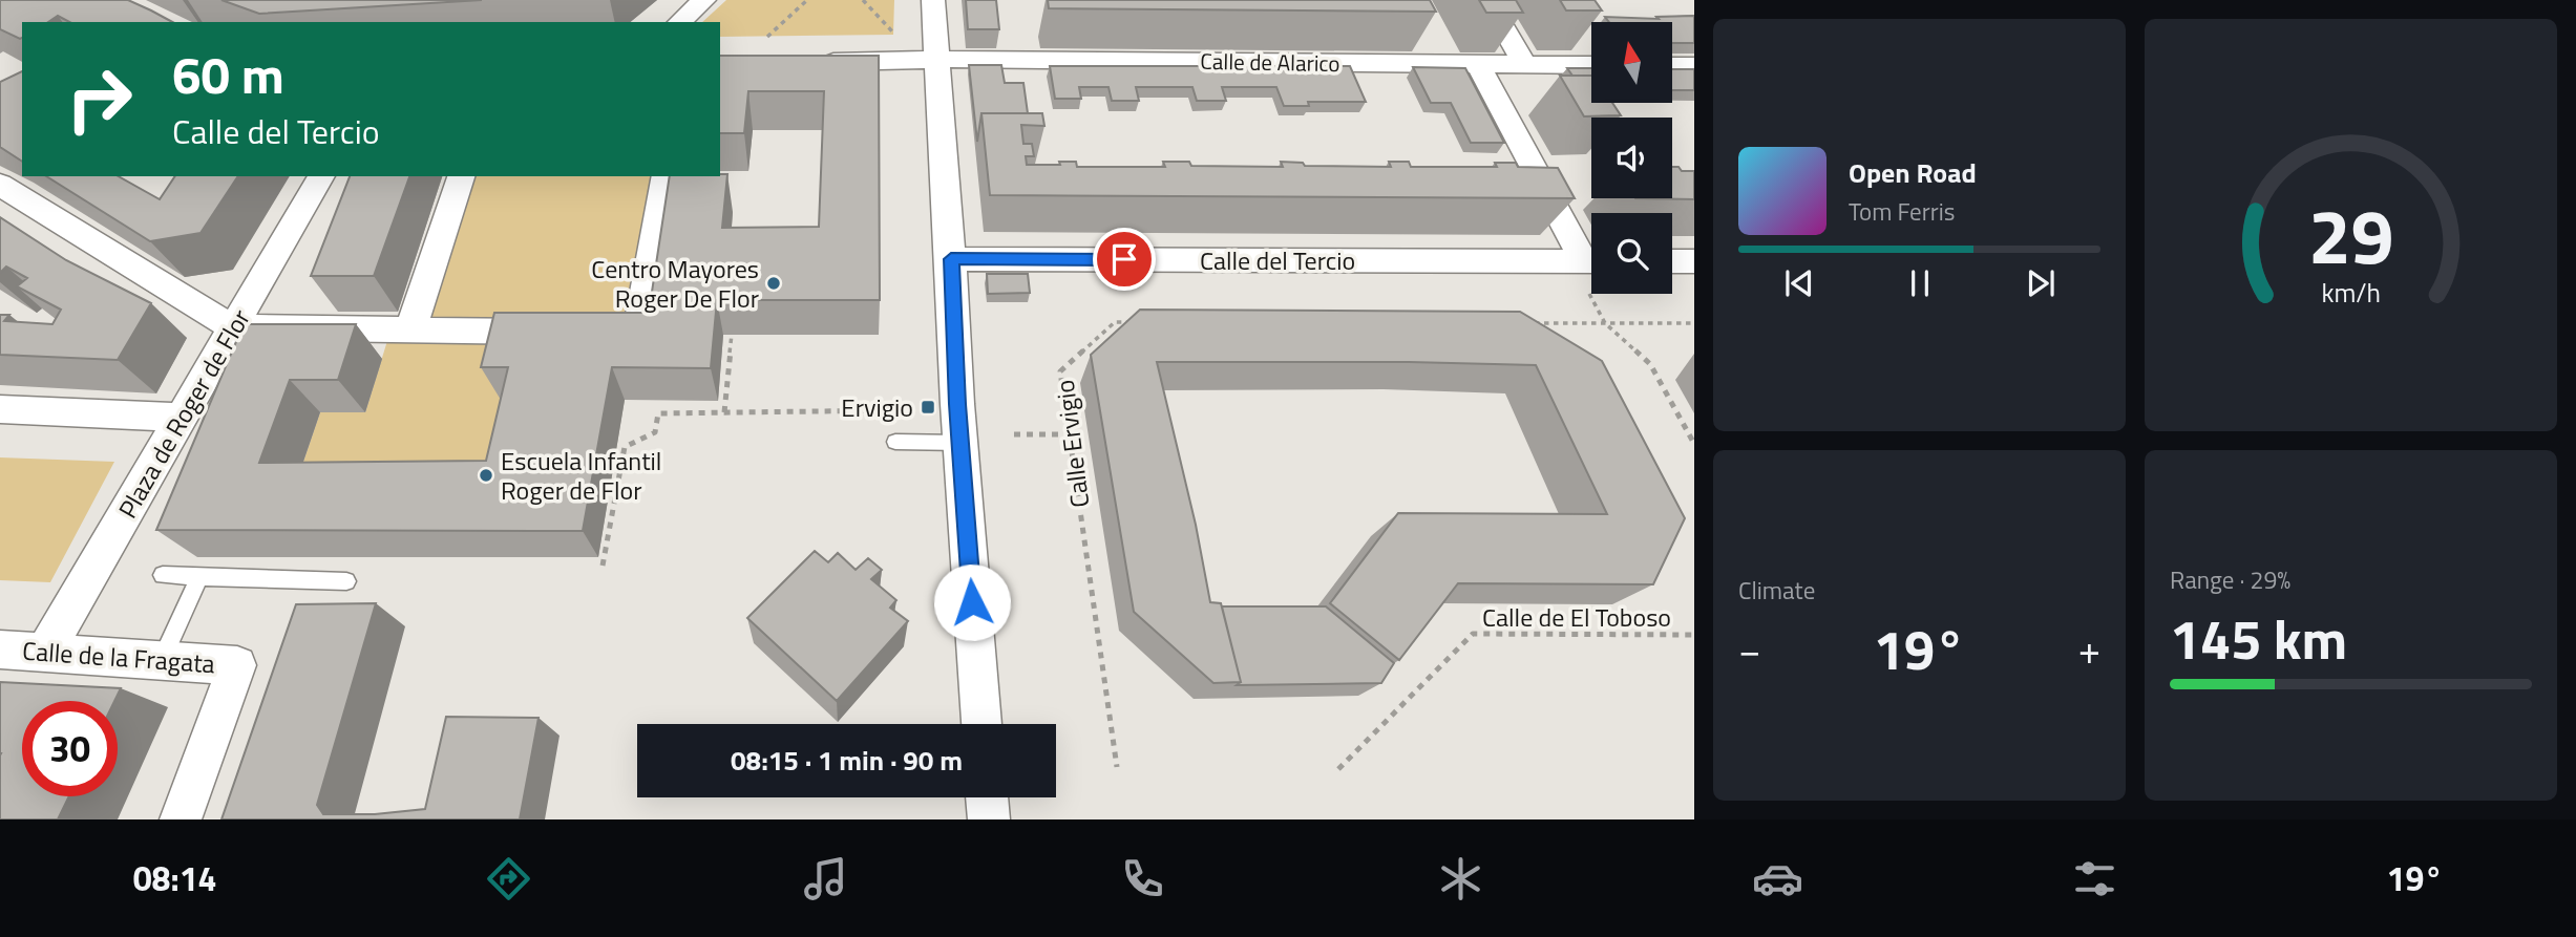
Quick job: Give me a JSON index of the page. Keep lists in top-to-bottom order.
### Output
{
  "streets": {
    "street": [
      "Calle de Alarico",
      "Calle del Tercio",
      "Plaza de Roger de Flor",
      "Calle de la Fragata"
    ],
    "path": ["Calle Ervigio", "Calle de El Toboso"]
  },
  "crossings": [
    ["Plaza de Roger de Flor", "Calle de la Fragata"]
  ],
  "places": {
    "other": ["Centro Mayores Roger De Flor", "Escuela Infantil Roger de Flor"],
    "transit": ["Ervigio"]
  },
  "north": "top",
  "page": {
    "turn": ["60 m", "Calle del Tercio"],
    "song": ["Open Road", "Tom Ferris"],
    "tile": [
      "Climate",
      ["Range · 29%", "145 km"]
    ],
    "heat": ["−", "19°", "+"],
    "limit": "30",
    "trip": "08:15 · 1 min · 90 m",
    "tabs": ["08:14", "19°"],
    "gauge": ["29", "km/h"]
  }
}
